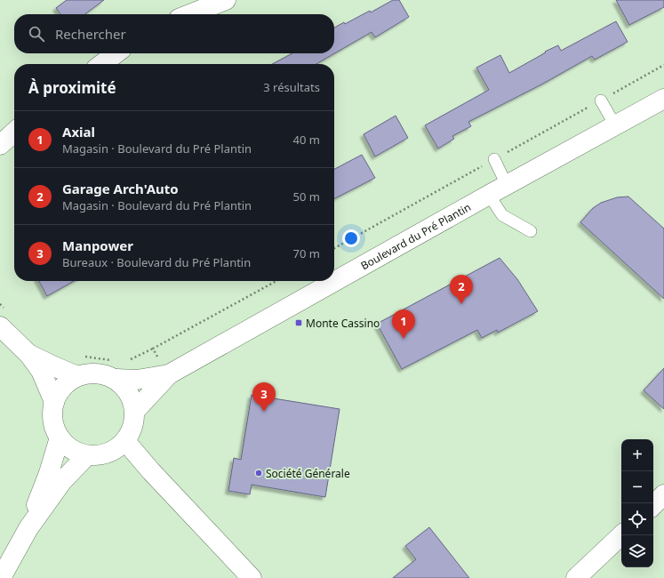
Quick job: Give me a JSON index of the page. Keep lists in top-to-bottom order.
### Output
{
  "streets": {
    "street": ["Boulevard du Pré Plantin"]
  },
  "places": {
    "transit": ["Monte Cassino"],
    "other": ["Société Générale"]
  },
  "page": {
    "search": "Rechercher",
    "heading": ["À proximité", "3 résultats"],
    "list": [
      {
        "mark": "1",
        "name": "Axial",
        "note": "Magasin · Boulevard du Pré Plantin",
        "value": "40 m"
      },
      {
        "mark": "2",
        "name": "Garage Arch'Auto",
        "note": "Magasin · Boulevard du Pré Plantin",
        "value": "50 m"
      },
      {
        "mark": "3",
        "name": "Manpower",
        "note": "Bureaux · Boulevard du Pré Plantin",
        "value": "70 m"
      }
    ],
    "pins": ["2", "1", "3"],
    "map_buttons": ["+", "−"]
  }
}
